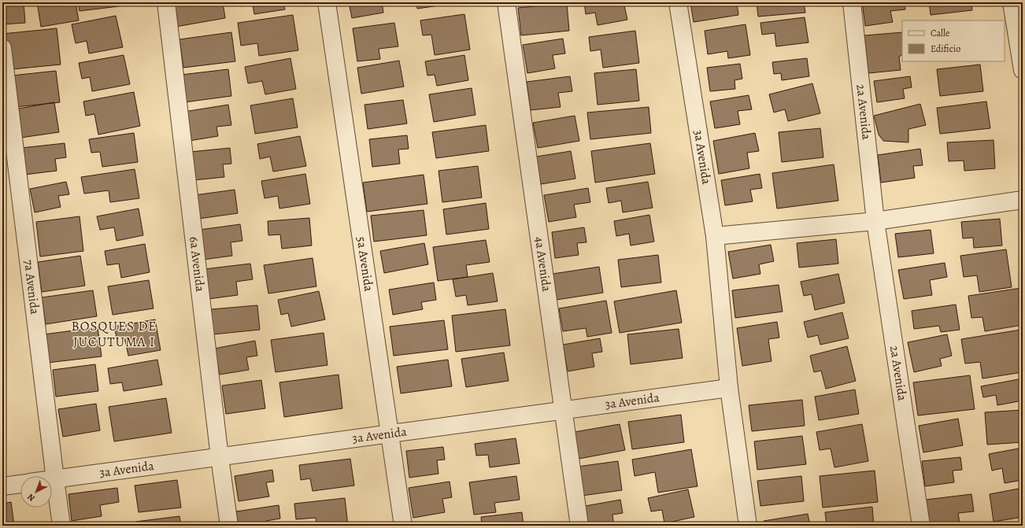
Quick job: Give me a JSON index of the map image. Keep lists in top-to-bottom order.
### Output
{
  "streets": {
    "street": [
      "2a Avenida",
      "3a Avenida",
      "5a Avenida",
      "6a Avenida",
      "4a Avenida",
      "7a Avenida"
    ]
  },
  "crossings": [
    ["3a Avenida", "5a Avenida"],
    ["3a Avenida", "6a Avenida"],
    ["3a Avenida", "4a Avenida"],
    ["3a Avenida", "7a Avenida"]
  ],
  "districts": ["BOSQUES DE JUCUTUMA I"],
  "legend": ["Calle", "Edificio"],
  "north": "bottom left"
}
